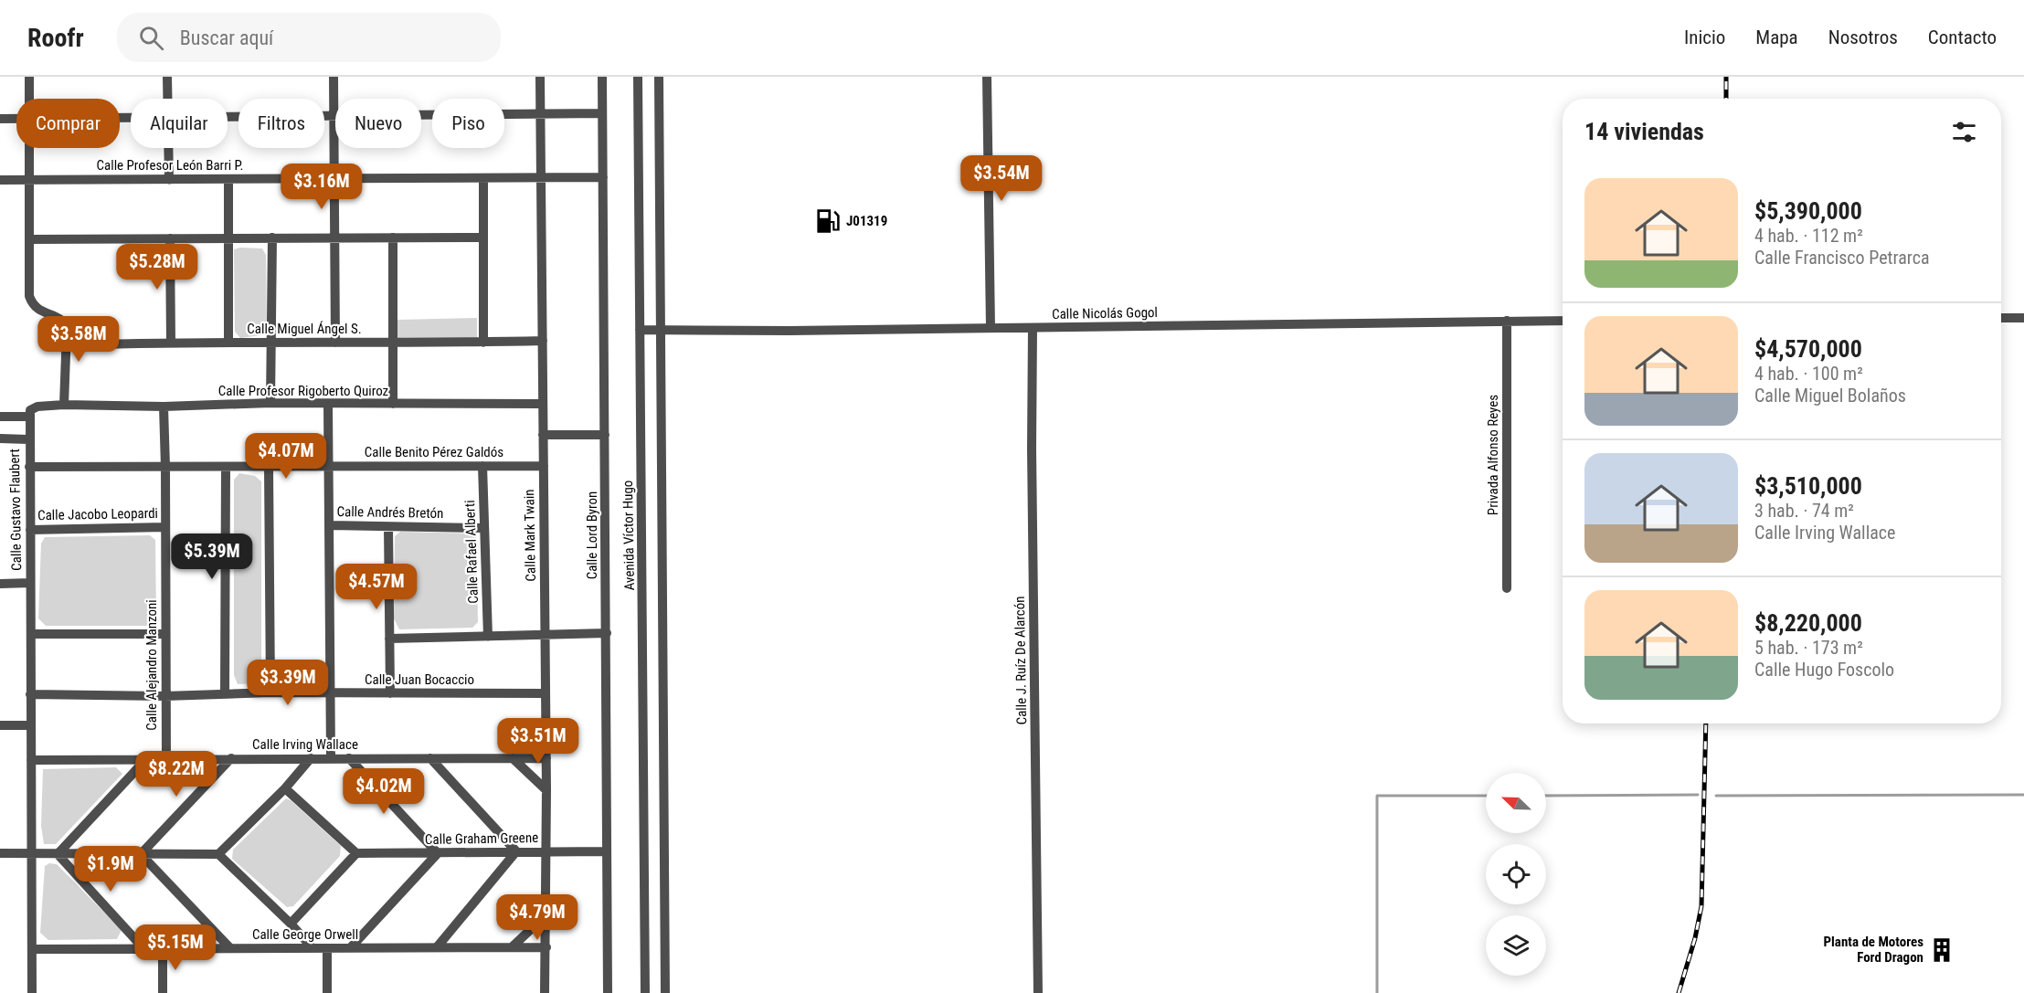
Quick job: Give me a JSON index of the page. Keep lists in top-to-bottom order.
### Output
{
  "streets": {
    "street": [
      "Calle Profesor León Barri P.",
      "Calle Nicolás Gogol",
      "Calle Miguel Ángel S.",
      "Calle Profesor Rigoberto Quiroz",
      "Calle Benito Pérez Galdós",
      "Privada Alfonso Reyes",
      "Calle Gustavo Flaubert",
      "Calle Andrés Bretón",
      "Calle Jacobo Leopardi",
      "Calle Mark Twain",
      "Calle Lord Byron",
      "Avenida Víctor Hugo",
      "Calle Rafael Alberti",
      "Calle J. Ruíz De Alarcón",
      "Calle Alejandro Manzoni",
      "Calle Juan Bocaccio",
      "Calle Irving Wallace",
      "Calle Graham Greene",
      "Calle George Orwell"
    ]
  },
  "crossings": [
    ["Calle Profesor León Barri P.", "Calle Mark Twain"],
    ["Calle Profesor León Barri P.", "Calle Lord Byron"],
    ["Calle Nicolás Gogol", "Privada Alfonso Reyes"],
    ["Calle Nicolás Gogol", "Avenida Víctor Hugo"],
    ["Calle Nicolás Gogol", "Calle J. Ruíz De Alarcón"],
    ["Calle Miguel Ángel S.", "Calle Mark Twain"],
    ["Calle Profesor Rigoberto Quiroz", "Calle Mark Twain"],
    ["Calle Profesor Rigoberto Quiroz", "Calle Alejandro Manzoni"],
    ["Calle Benito Pérez Galdós", "Calle Gustavo Flaubert"],
    ["Calle Benito Pérez Galdós", "Calle Mark Twain"],
    ["Calle Benito Pérez Galdós", "Calle Rafael Alberti"],
    ["Calle Benito Pérez Galdós", "Calle Alejandro Manzoni"],
    ["Calle Gustavo Flaubert", "Calle Jacobo Leopardi"],
    ["Calle Gustavo Flaubert", "Calle Juan Bocaccio"],
    ["Calle Gustavo Flaubert", "Calle Irving Wallace"],
    ["Calle Gustavo Flaubert", "Calle George Orwell"],
    ["Calle Andrés Bretón", "Calle Rafael Alberti"],
    ["Calle Jacobo Leopardi", "Calle Alejandro Manzoni"],
    ["Calle Mark Twain", "Calle Juan Bocaccio"],
    ["Calle Mark Twain", "Calle Irving Wallace"],
    ["Calle Mark Twain", "Calle Graham Greene"],
    ["Calle Mark Twain", "Calle George Orwell"],
    ["Calle Lord Byron", "Calle Graham Greene"],
    ["Calle Alejandro Manzoni", "Calle Juan Bocaccio"],
    ["Calle Alejandro Manzoni", "Calle Irving Wallace"]
  ],
  "places": {
    "fuel station": ["J01319"],
    "building": ["Planta de Motores Ford Dragon"]
  },
  "north": "top left",
  "page": {
    "header": "Roofr",
    "search": "Buscar aquí",
    "nav": [
      "Inicio",
      "Mapa",
      "Nosotros",
      "Contacto"
    ],
    "chip": [
      "Comprar",
      "Alquilar",
      "Filtros",
      "Nuevo",
      "Piso"
    ],
    "heading": "14 viviendas",
    "price": [
      "$3.54M",
      "$3.16M",
      "$5.28M",
      "$3.58M",
      "$4.07M",
      "$5.39M",
      "$4.57M",
      "$3.39M",
      "$3.51M",
      "$8.22M",
      "$4.02M",
      "$1.9M",
      "$4.79M",
      "$5.15M"
    ],
    "list": [
      {
        "name": "$5,390,000",
        "note": "4 hab. · 112 m² · Calle Francisco Petrarca"
      },
      {
        "name": "$4,570,000",
        "note": "4 hab. · 100 m² · Calle Miguel Bolaños"
      },
      {
        "name": "$3,510,000",
        "note": "3 hab. · 74 m² · Calle Irving Wallace"
      },
      {
        "name": "$8,220,000",
        "note": "5 hab. · 173 m² · Calle Hugo Foscolo"
      }
    ]
  }
}
